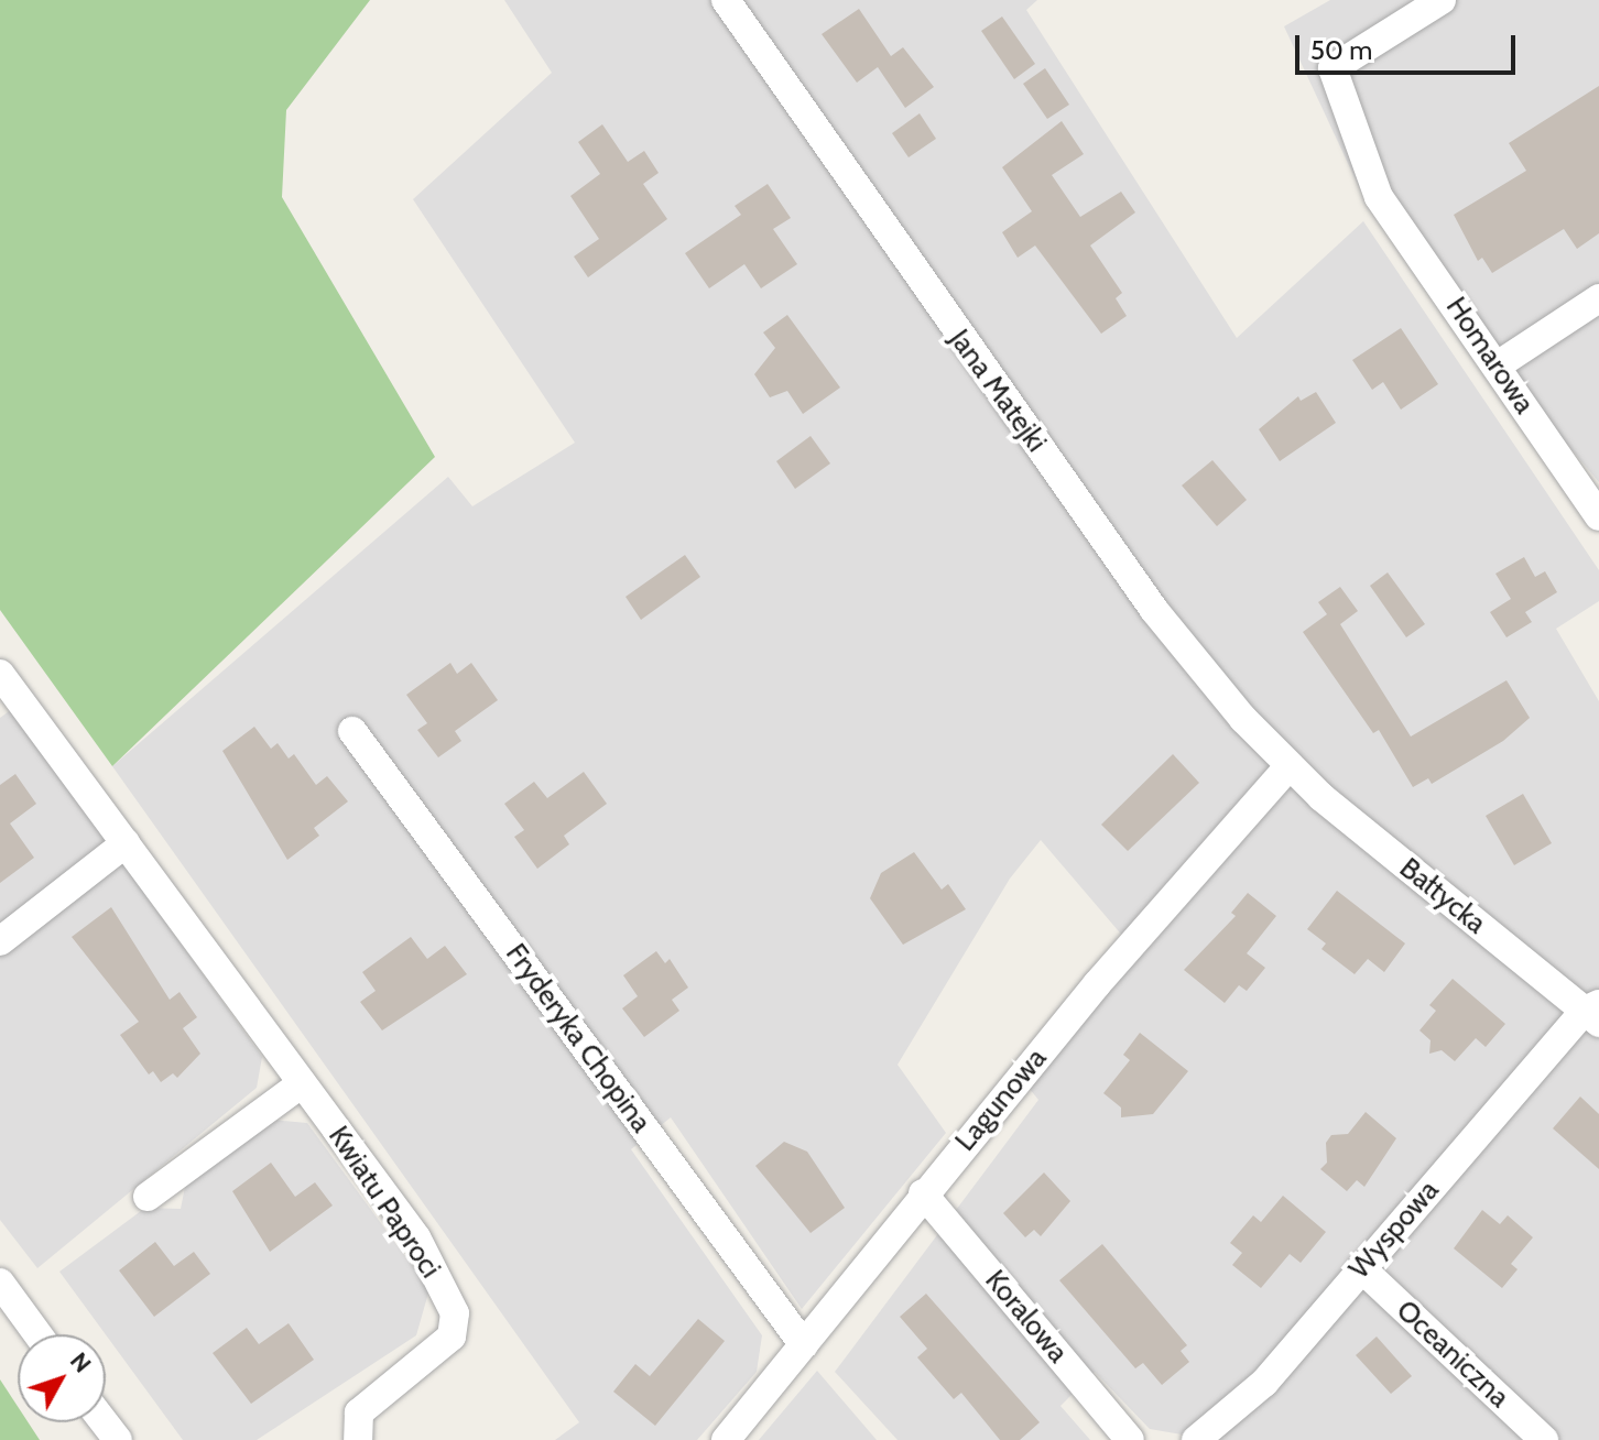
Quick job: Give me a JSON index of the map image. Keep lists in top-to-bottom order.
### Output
{
  "streets": {
    "street": [
      "Homarowa",
      "Jana Matejki",
      "Bałtycka",
      "Fryderyka Chopina",
      "Lagunowa",
      "Kwiatu Paproci",
      "Wyspowa",
      "Koralowa",
      "Oceaniczna"
    ]
  },
  "crossings": [
    ["Jana Matejki", "Bałtycka"],
    ["Jana Matejki", "Lagunowa"],
    ["Bałtycka", "Lagunowa"],
    ["Bałtycka", "Wyspowa"],
    ["Fryderyka Chopina", "Lagunowa"],
    ["Lagunowa", "Koralowa"],
    ["Wyspowa", "Oceaniczna"]
  ],
  "scale_bar": "50 m",
  "north": "top right"
}
